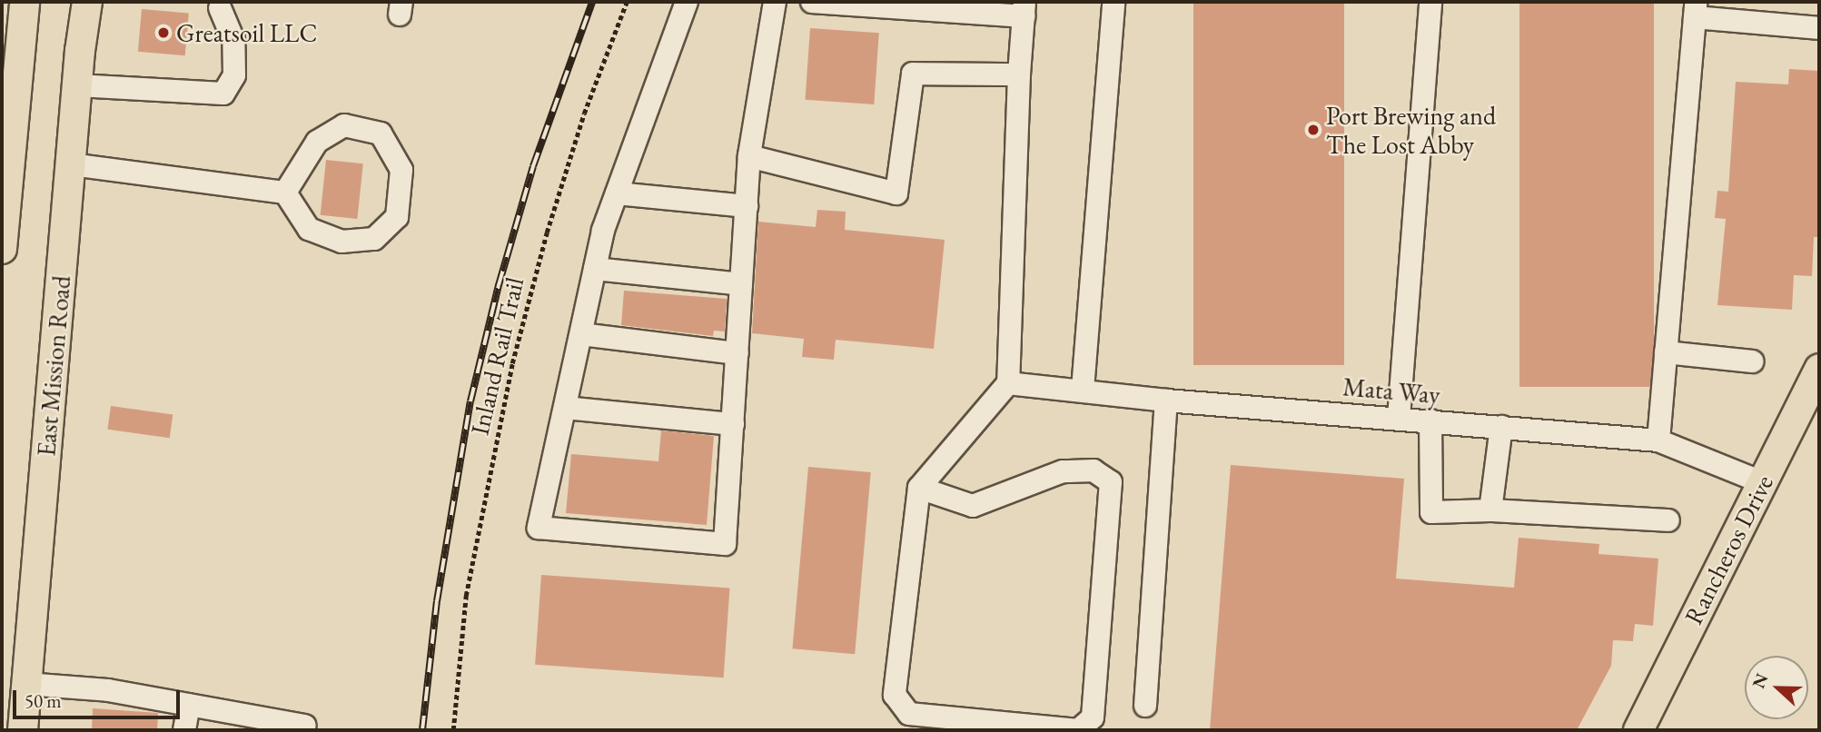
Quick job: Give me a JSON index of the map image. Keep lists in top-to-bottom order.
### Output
{
  "streets": {
    "main road": ["East Mission Road", "Rancheros Drive"],
    "street": ["Mata Way"],
    "path": ["Inland Rail Trail"]
  },
  "crossings": [
    ["Mata Way", "Rancheros Drive"]
  ],
  "places": ["Greatsoil LLC", "Port Brewing and The Lost Abby"],
  "scale_bar": "50 m",
  "north": "left"
}
